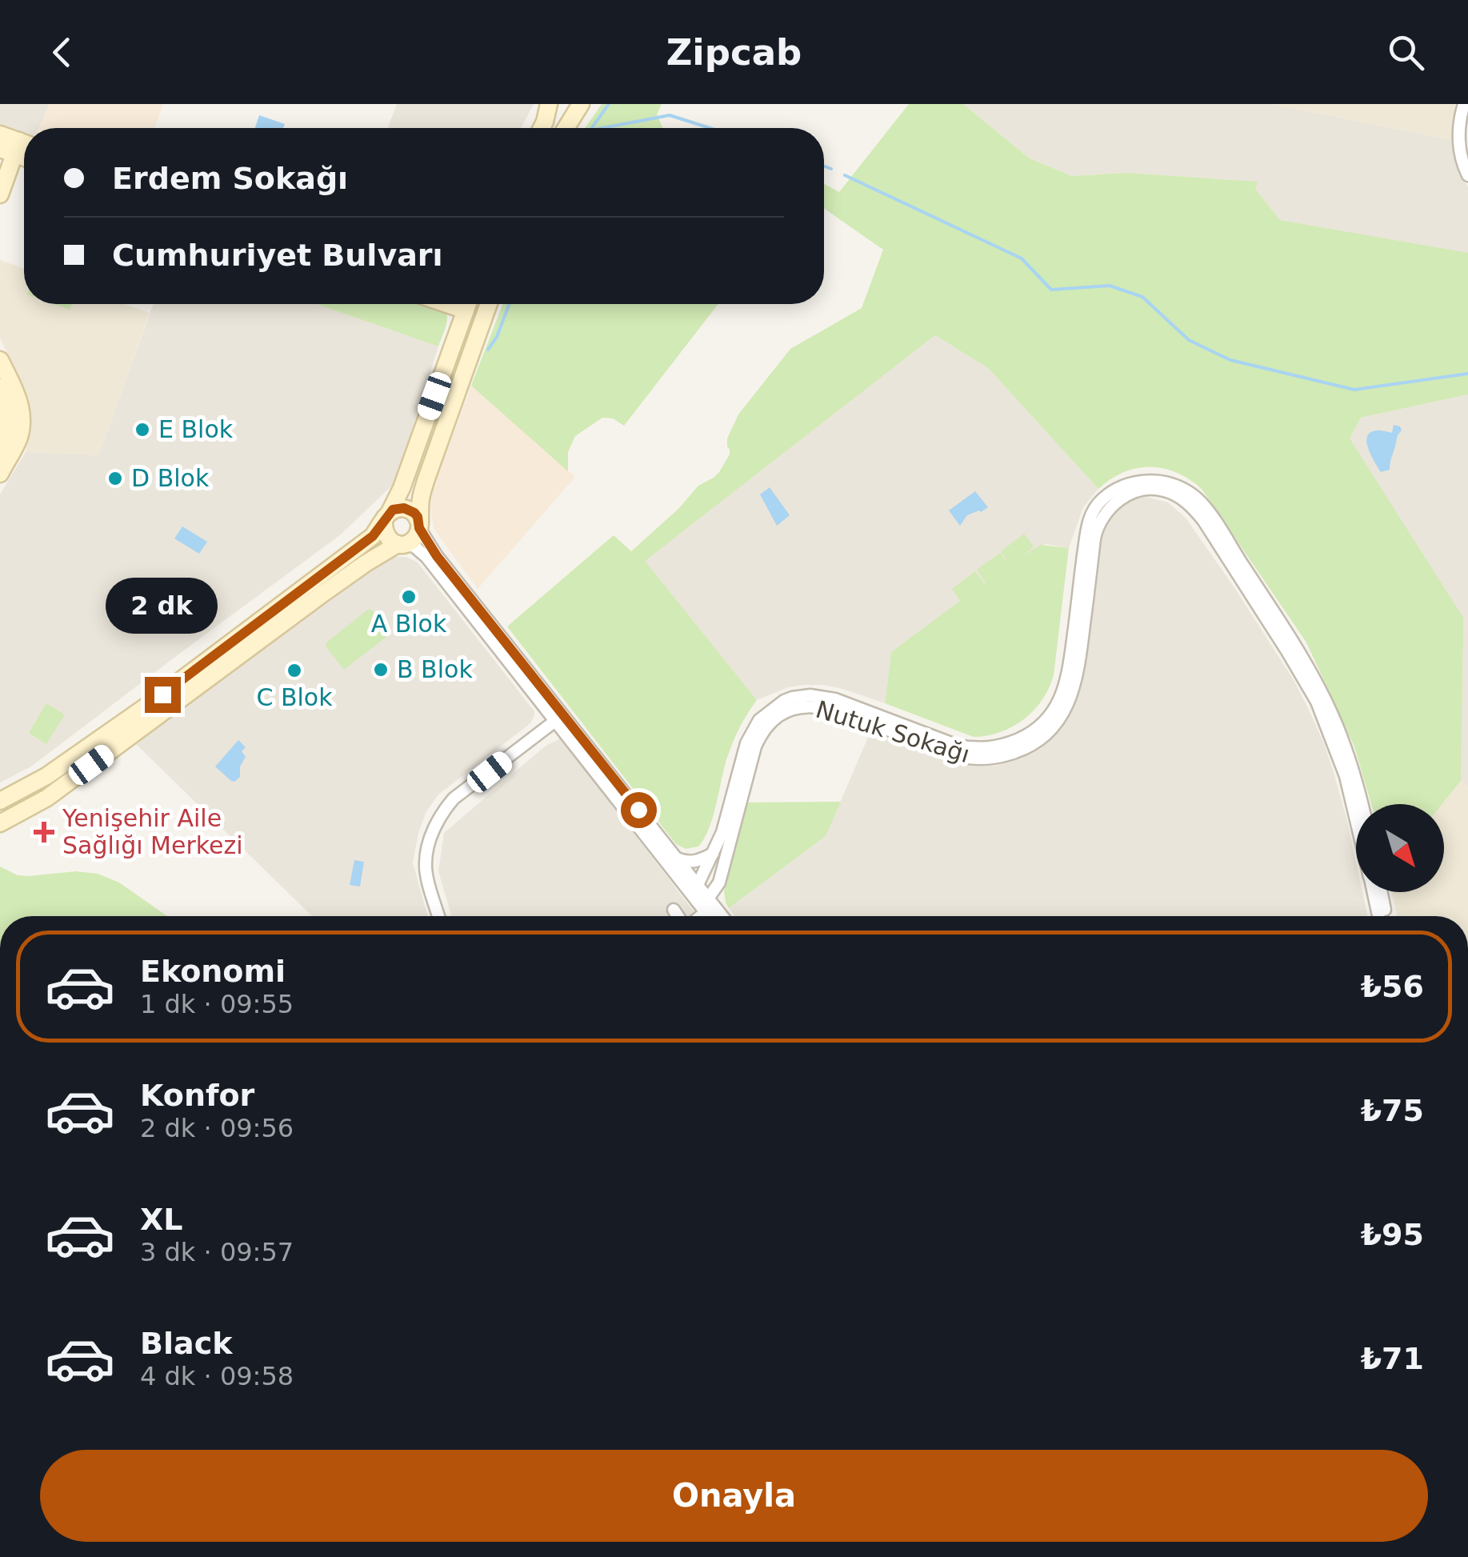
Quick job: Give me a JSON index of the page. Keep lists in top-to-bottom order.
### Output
{
  "streets": {
    "street": ["Nutuk Sokağı"]
  },
  "places": {
    "other": [
      "E Blok",
      "D Blok",
      "A Blok",
      "B Blok",
      "C Blok"
    ],
    "health": ["Yenişehir Aile Sağlığı Merkezi"]
  },
  "north": "bottom right",
  "page": {
    "header": "Zipcab",
    "banner": ["Erdem Sokağı", "Cumhuriyet Bulvarı"],
    "bubble": "2 dk",
    "list": [
      {
        "name": "Ekonomi",
        "note": "1 dk · 09:55",
        "value": "₺56"
      },
      {
        "name": "Konfor",
        "note": "2 dk · 09:56",
        "value": "₺75"
      },
      {
        "name": "XL",
        "note": "3 dk · 09:57",
        "value": "₺95"
      },
      {
        "name": "Black",
        "note": "4 dk · 09:58",
        "value": "₺71"
      }
    ],
    "buttons": "Onayla"
  }
}
